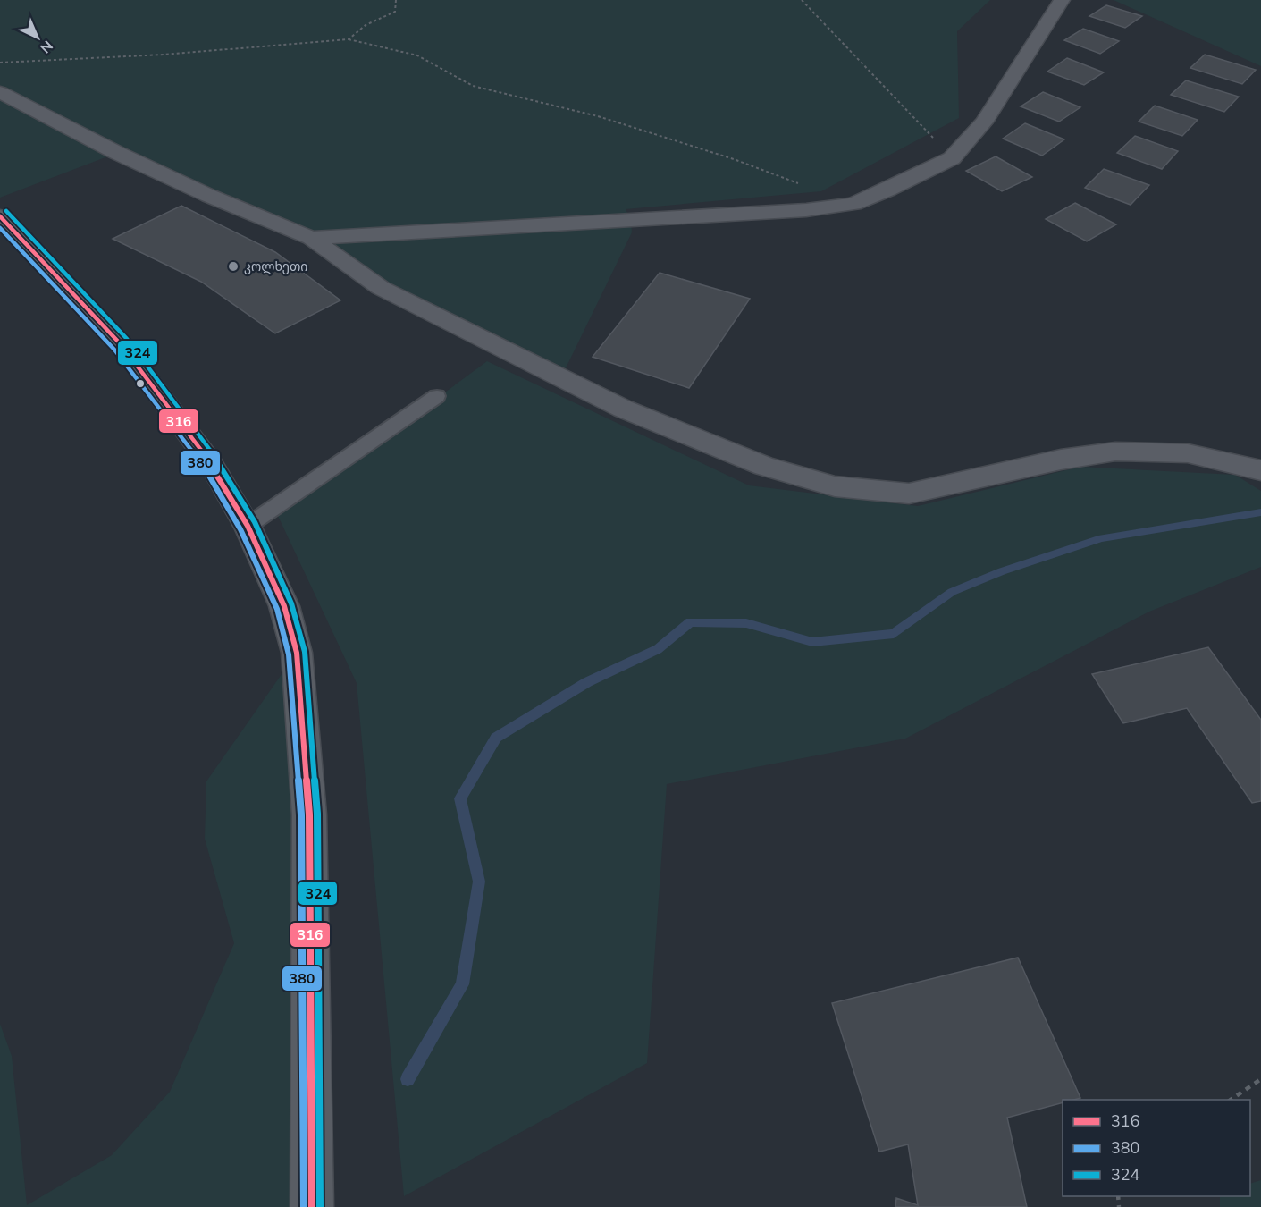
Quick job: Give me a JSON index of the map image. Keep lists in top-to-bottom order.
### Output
{
  "places": ["კოლხეთი"],
  "lines": ["transit line 324", "transit line 316", "transit line 380"],
  "legend": ["316", "380", "324"],
  "north": "bottom right"
}
